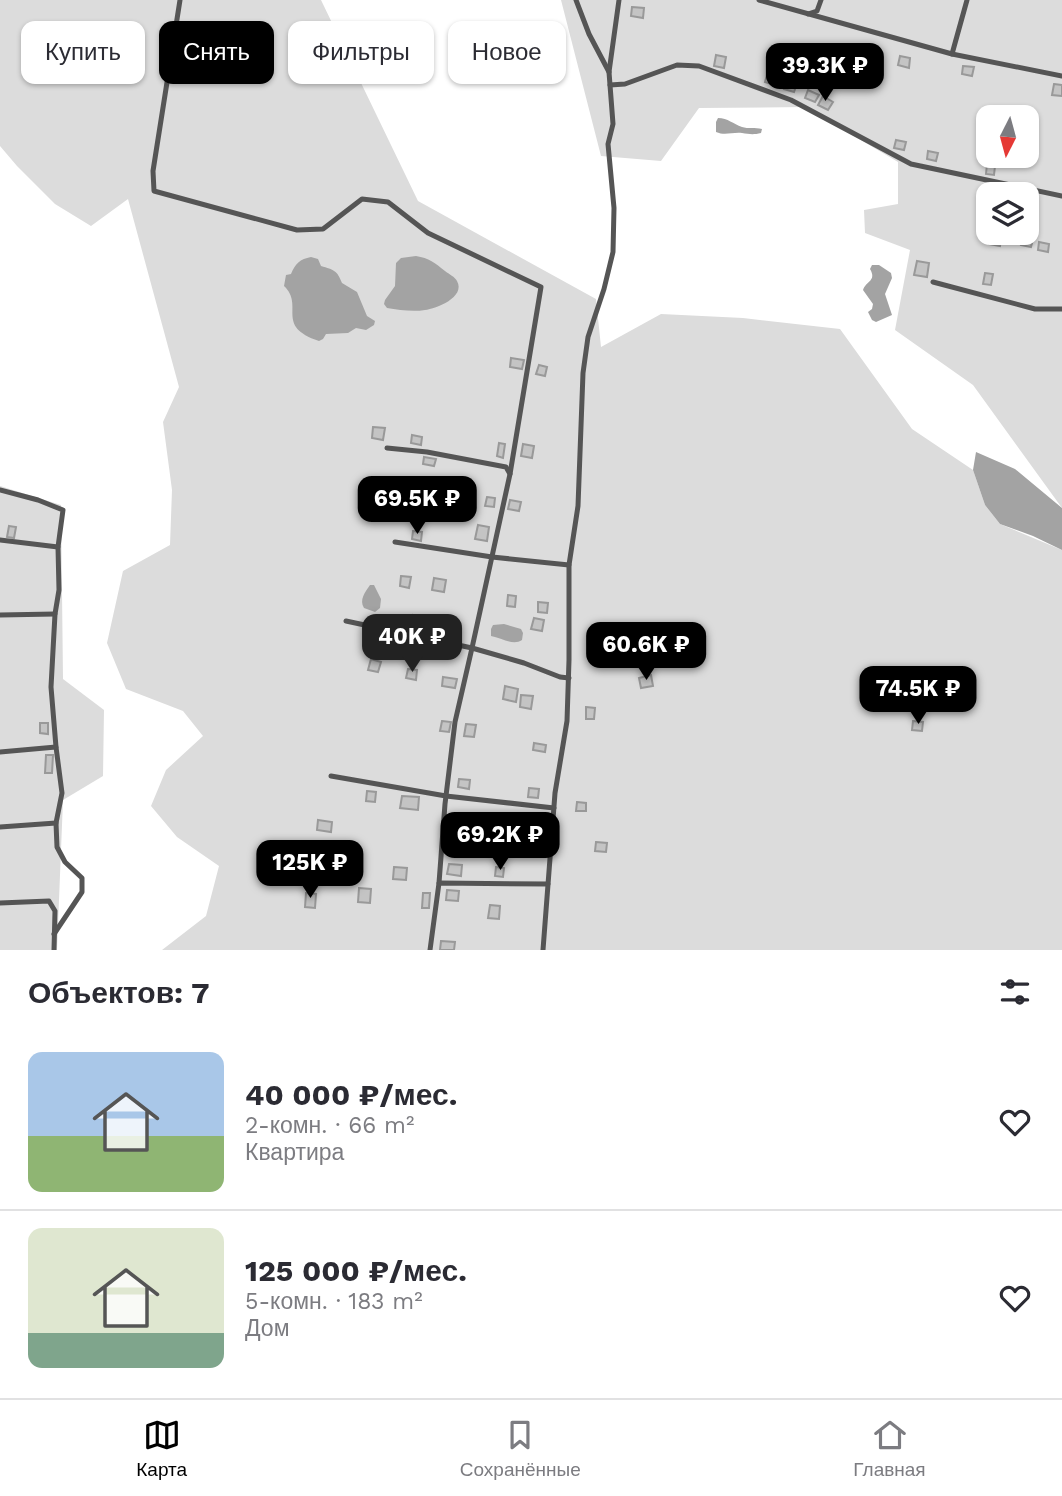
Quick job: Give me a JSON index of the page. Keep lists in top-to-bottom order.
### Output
{
  "north": "bottom",
  "page": {
    "chip": [
      "Купить",
      "Снять",
      "Фильтры",
      "Новое"
    ],
    "price": [
      "39.3K ₽",
      "69.5K ₽",
      "40K ₽",
      "60.6K ₽",
      "74.5K ₽",
      "69.2K ₽",
      "125K ₽"
    ],
    "heading": "Объектов: 7",
    "list": [
      {
        "name": "40 000 ₽/мес.",
        "note": "2-комн. · 66 m² · Квартира"
      },
      {
        "name": "125 000 ₽/мес.",
        "note": "5-комн. · 183 m² · Дом"
      }
    ],
    "tabs": ["Карта", "Сохранённые", "Главная"]
  }
}
